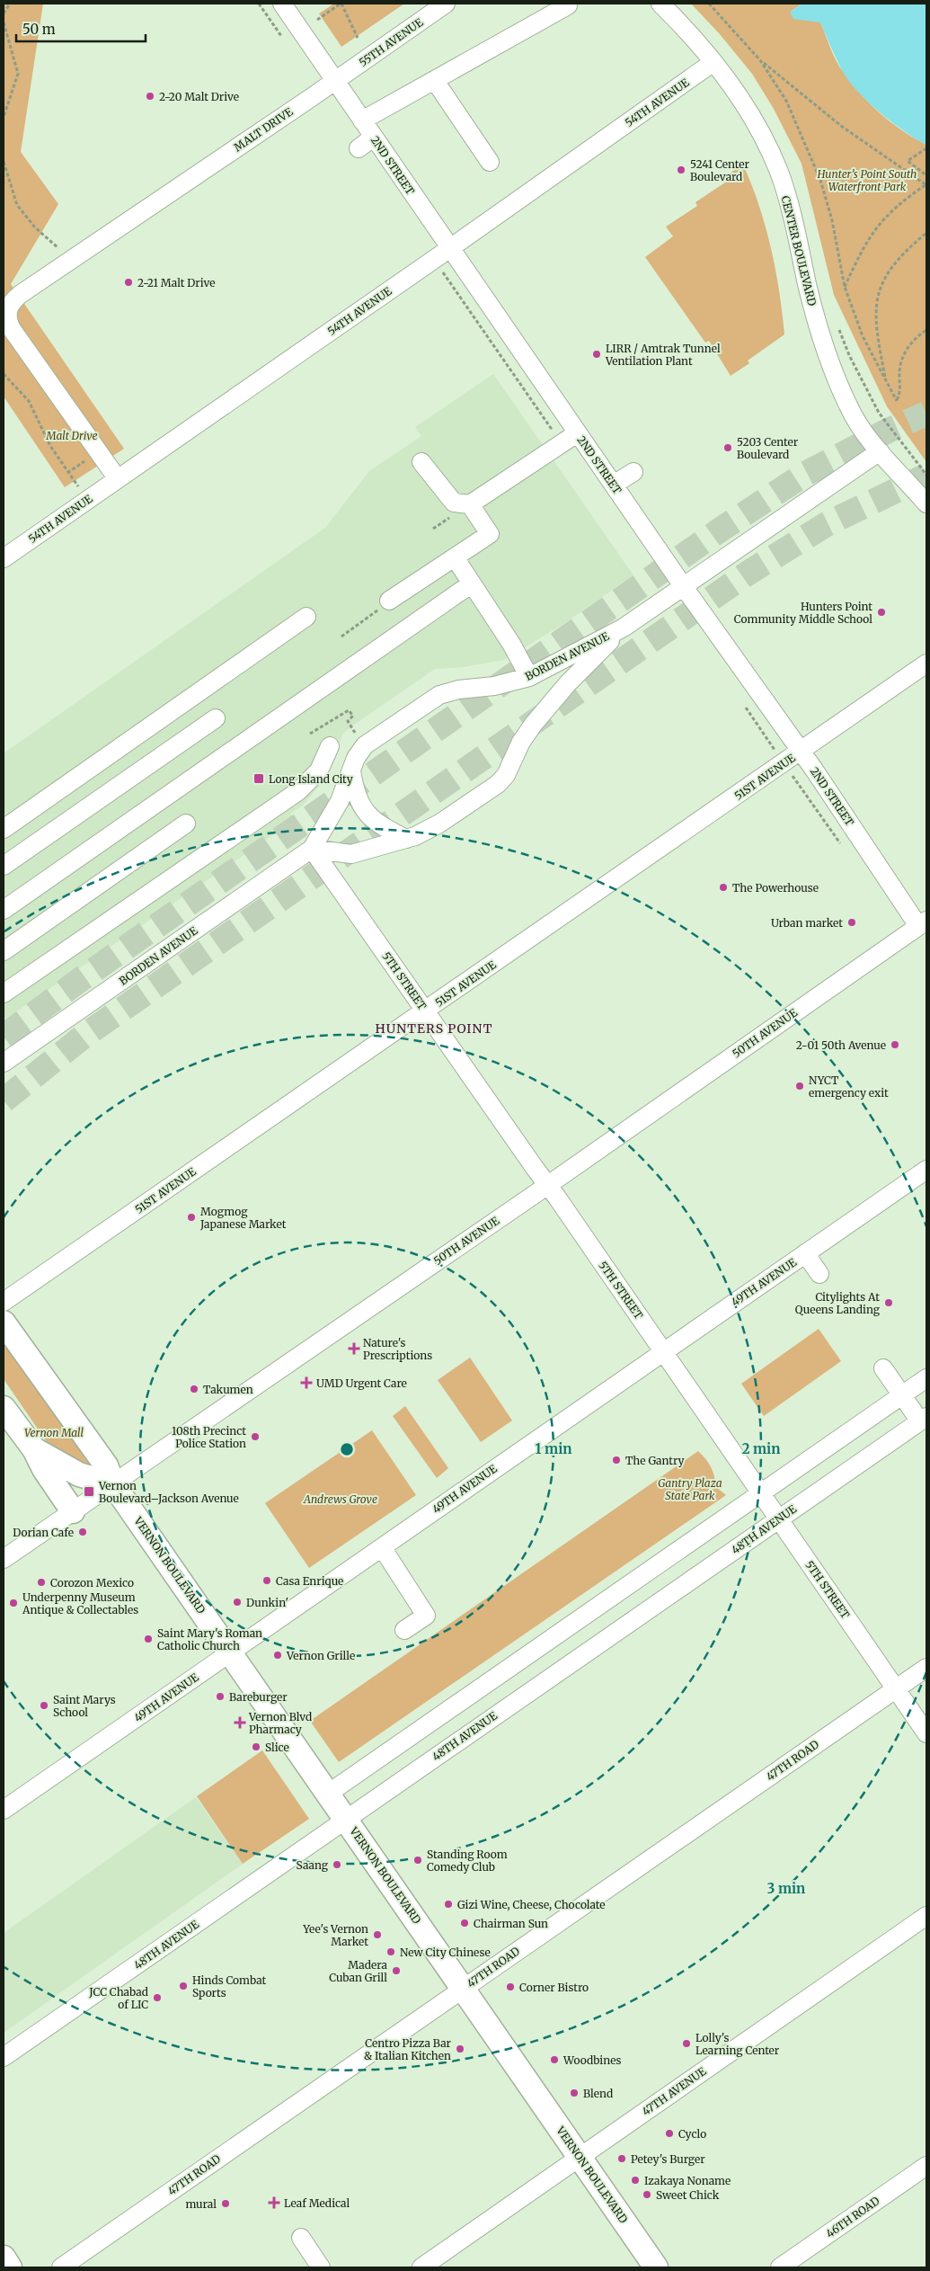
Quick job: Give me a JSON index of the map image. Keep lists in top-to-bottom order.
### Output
{
  "streets": {
    "main road": ["VERNON BOULEVARD"],
    "street": [
      "55TH AVENUE",
      "54TH AVENUE",
      "MALT DRIVE",
      "2ND STREET",
      "CENTER BOULEVARD",
      "BORDEN AVENUE",
      "51ST AVENUE",
      "5TH STREET",
      "50TH AVENUE",
      "49TH AVENUE",
      "48TH AVENUE",
      "47TH ROAD",
      "47TH AVENUE",
      "46TH ROAD"
    ]
  },
  "crossings": [
    ["55TH AVENUE", "MALT DRIVE"],
    ["55TH AVENUE", "2ND STREET"],
    ["54TH AVENUE", "MALT DRIVE"],
    ["54TH AVENUE", "2ND STREET"],
    ["54TH AVENUE", "CENTER BOULEVARD"],
    ["MALT DRIVE", "2ND STREET"],
    ["2ND STREET", "BORDEN AVENUE"],
    ["2ND STREET", "51ST AVENUE"],
    ["2ND STREET", "50TH AVENUE"],
    ["CENTER BOULEVARD", "BORDEN AVENUE"],
    ["BORDEN AVENUE", "5TH STREET"],
    ["51ST AVENUE", "5TH STREET"],
    ["5TH STREET", "50TH AVENUE"],
    ["5TH STREET", "49TH AVENUE"],
    ["5TH STREET", "48TH AVENUE"],
    ["5TH STREET", "47TH ROAD"],
    ["50TH AVENUE", "VERNON BOULEVARD"],
    ["49TH AVENUE", "VERNON BOULEVARD"],
    ["48TH AVENUE", "VERNON BOULEVARD"],
    ["VERNON BOULEVARD", "47TH ROAD"],
    ["VERNON BOULEVARD", "47TH AVENUE"]
  ],
  "districts": ["HUNTERS POINT"],
  "parks": [
    "Hunter’s Point South Waterfront Park",
    "Malt Drive",
    "Vernon Mall",
    "Gantry Plaza State Park",
    "Andrews Grove"
  ],
  "places": {
    "other": [
      "2-20 Malt Drive",
      "5241 Center Boulevard",
      "2-21 Malt Drive",
      "LIRR / Amtrak Tunnel Ventilation Plant",
      "5203 Center Boulevard",
      "Hunters Point Community Middle School",
      "The Powerhouse",
      "Urban market",
      "2-01 50th Avenue",
      "NYCT emergency exit",
      "Mogmog Japanese Market",
      "Citylights At Queens Landing",
      "Takumen",
      "108th Precinct Police Station",
      "The Gantry",
      "Dorian Cafe",
      "Casa Enrique",
      "Corozon Mexico",
      "Dunkin'",
      "Underpenny Museum Antique & Collectables",
      "Saint Mary's Roman Catholic Church",
      "Vernon Grille",
      "Bareburger",
      "Saint Marys School",
      "Slice",
      "Standing Room Comedy Club",
      "Saang",
      "Gizi Wine, Cheese, Chocolate",
      "Chairman Sun",
      "Yee's Vernon Market",
      "New City Chinese",
      "Madera Cuban Grill",
      "Hinds Combat Sports",
      "Corner Bistro",
      "JCC Chabad of LIC",
      "Lolly's Learning Center",
      "Centro Pizza Bar & Italian Kitchen",
      "Woodbines",
      "Blend",
      "Cyclo",
      "Petey's Burger",
      "Izakaya Noname",
      "Sweet Chick",
      "mural"
    ],
    "transit": ["Long Island City", "Vernon Boulevard–Jackson Avenue"],
    "health": [
      "Nature's Prescriptions",
      "UMD Urgent Care",
      "Vernon Blvd Pharmacy",
      "Leaf Medical"
    ]
  },
  "scale_bar": "50 m",
  "rings": ["1 min", "2 min", "3 min"]
}
